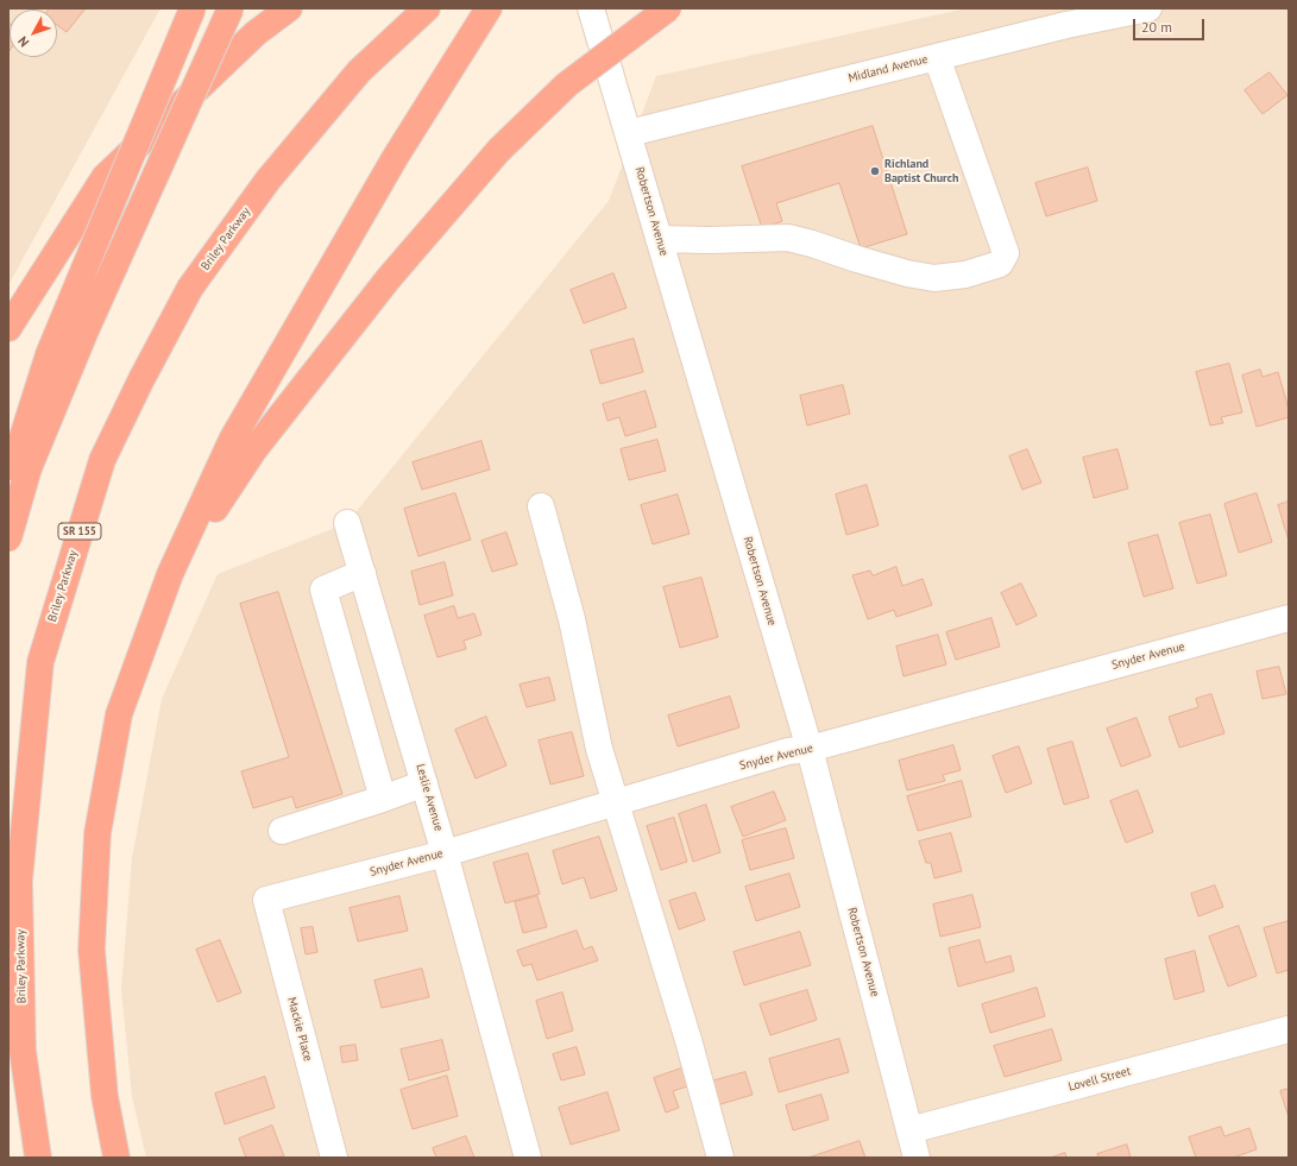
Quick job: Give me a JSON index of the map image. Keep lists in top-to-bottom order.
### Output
{
  "streets": {
    "highway": ["Briley Parkway", "SR 155"],
    "street": [
      "Midland Avenue",
      "Robertson Avenue",
      "Snyder Avenue",
      "Leslie Avenue",
      "Mackie Place",
      "Lovell Street"
    ]
  },
  "crossings": [
    ["Midland Avenue", "Robertson Avenue"],
    ["Robertson Avenue", "Snyder Avenue"],
    ["Robertson Avenue", "Lovell Street"],
    ["Snyder Avenue", "Leslie Avenue"],
    ["Snyder Avenue", "Mackie Place"]
  ],
  "places": ["Richland Baptist Church"],
  "scale_bar": "20 m",
  "north": "bottom left"
}
